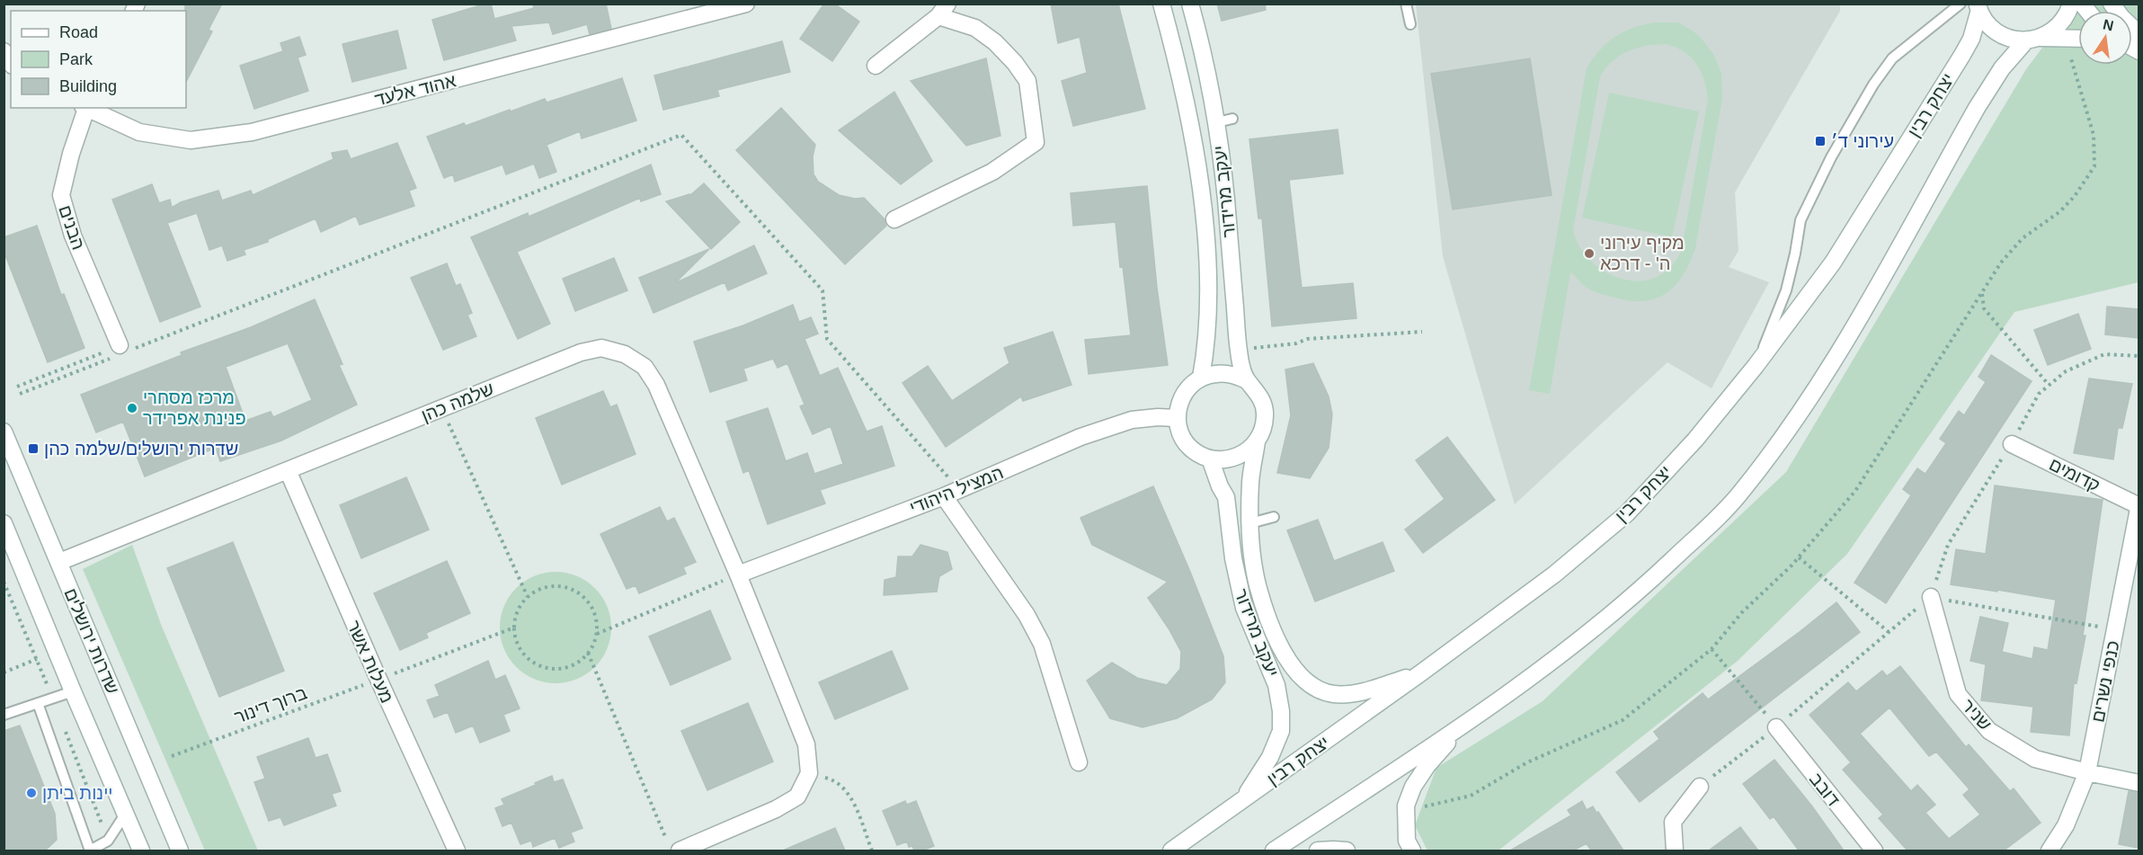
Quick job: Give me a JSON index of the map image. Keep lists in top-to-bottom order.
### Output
{
  "streets": {
    "street": [
      "אהוד אלעד",
      "יצחק רבין",
      "יעקב מרידור",
      "הבנים",
      "שלמה כהן",
      "קדומים",
      "המציל היהודי",
      "שדרות ירושלים",
      "מעלות אשר",
      "כנפי נשרים",
      "שניר",
      "דובב"
    ],
    "path": ["ברוך דינור"]
  },
  "crossings": [
    ["יצחק רבין", "יעקב מרידור"],
    ["יעקב מרידור", "המציל היהודי"],
    ["שלמה כהן", "המציל היהודי"],
    ["שלמה כהן", "שדרות ירושלים"],
    ["שלמה כהן", "מעלות אשר"],
    ["קדומים", "כנפי נשרים"],
    ["מעלות אשר", "ברוך דינור"],
    ["כנפי נשרים", "שניר"]
  ],
  "places": {
    "transit": ["עירוני ד׳", "שדרות ירושלים/שלמה כהן"],
    "other": ["מקיף עירוני ה' - דרכא", "מרכז מסחרי פנינת אפרידר", "יינות ביתן"]
  },
  "legend": ["Road", "Park", "Building"],
  "north": "top"
}
